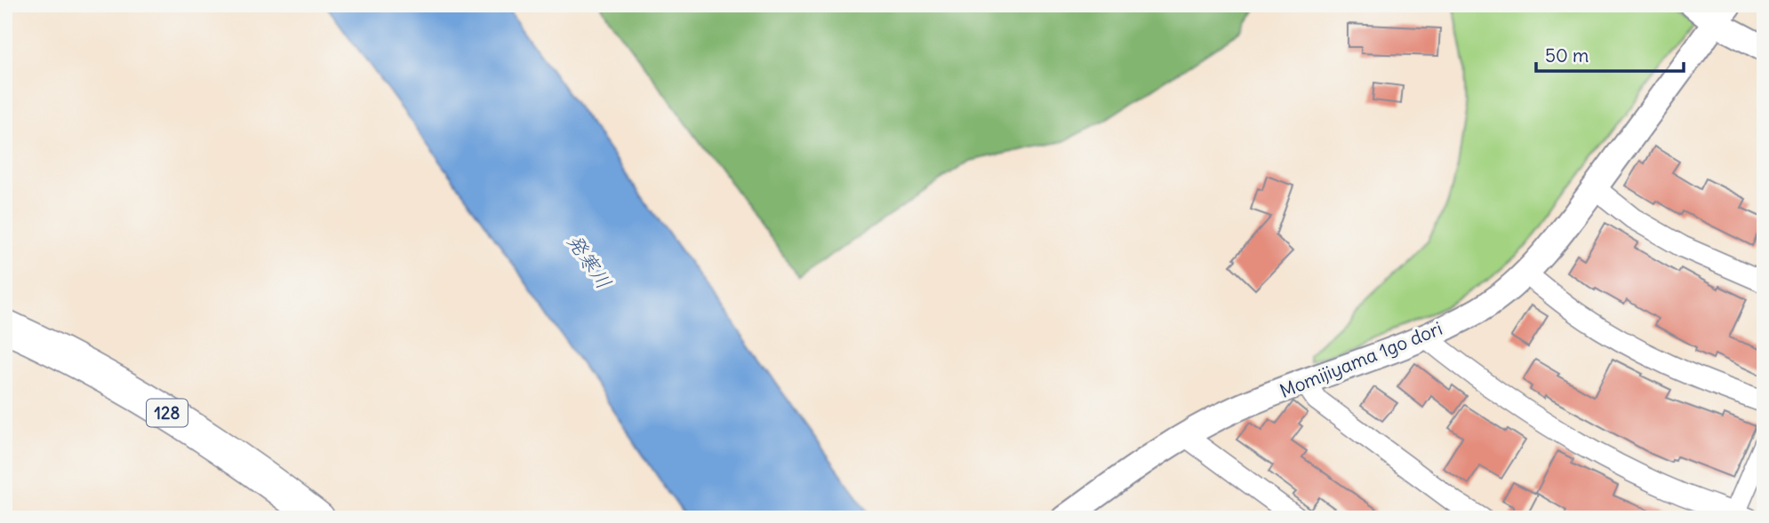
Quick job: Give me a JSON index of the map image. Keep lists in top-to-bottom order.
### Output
{
  "streets": {
    "main road": ["128"],
    "street": ["Momijiyama 1go dori"]
  },
  "water": ["発寒川"],
  "scale_bar": "50 m"
}
